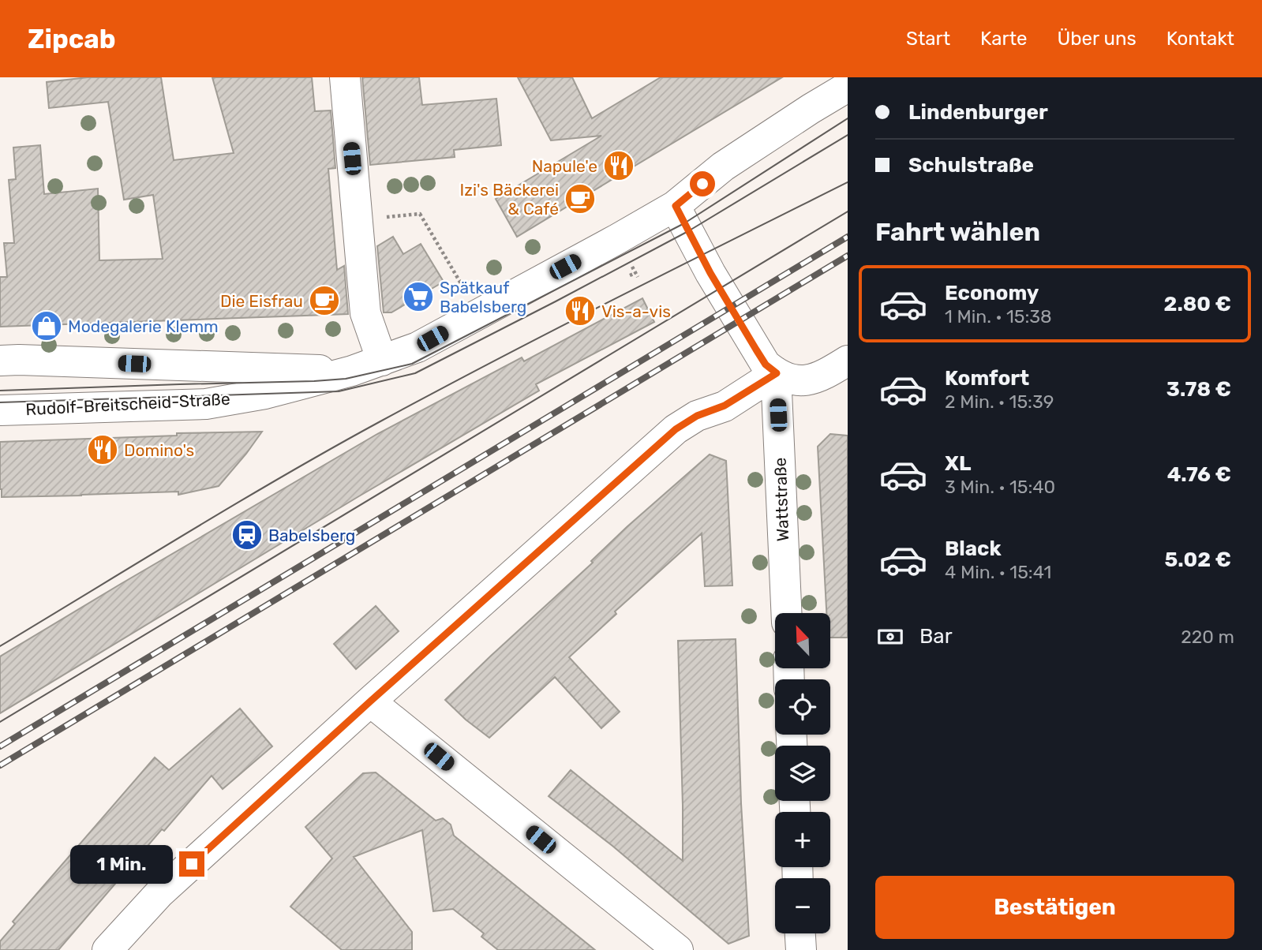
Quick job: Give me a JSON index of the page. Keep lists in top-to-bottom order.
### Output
{
  "streets": {
    "street": ["Rudolf-Breitscheid-Straße", "Wattstraße"]
  },
  "places": {
    "restaurant": ["Napule'e", "Vis-a-vis", "Domino's"],
    "cafe": ["Izi's Bäckerei & Café", "Die Eisfrau"],
    "supermarket": ["Spätkauf Babelsberg"],
    "shop": ["Modegalerie Klemm"],
    "station": ["Babelsberg"]
  },
  "north": "top left",
  "page": {
    "header": "Zipcab",
    "nav": [
      "Start",
      "Karte",
      "Über uns",
      "Kontakt"
    ],
    "banner": ["Lindenburger", "Schulstraße"],
    "heading": "Fahrt wählen",
    "list": [
      {
        "name": "Economy",
        "note": "1 Min. · 15:38",
        "value": "2.80 €"
      },
      {
        "name": "Komfort",
        "note": "2 Min. · 15:39",
        "value": "3.78 €"
      },
      {
        "name": "XL",
        "note": "3 Min. · 15:40",
        "value": "4.76 €"
      },
      {
        "name": "Black",
        "note": "4 Min. · 15:41",
        "value": "5.02 €"
      }
    ],
    "pay": ["Bar", "220 m"],
    "map_buttons": ["+", "−"],
    "bubble": "1 Min.",
    "buttons": "Bestätigen"
  }
}
